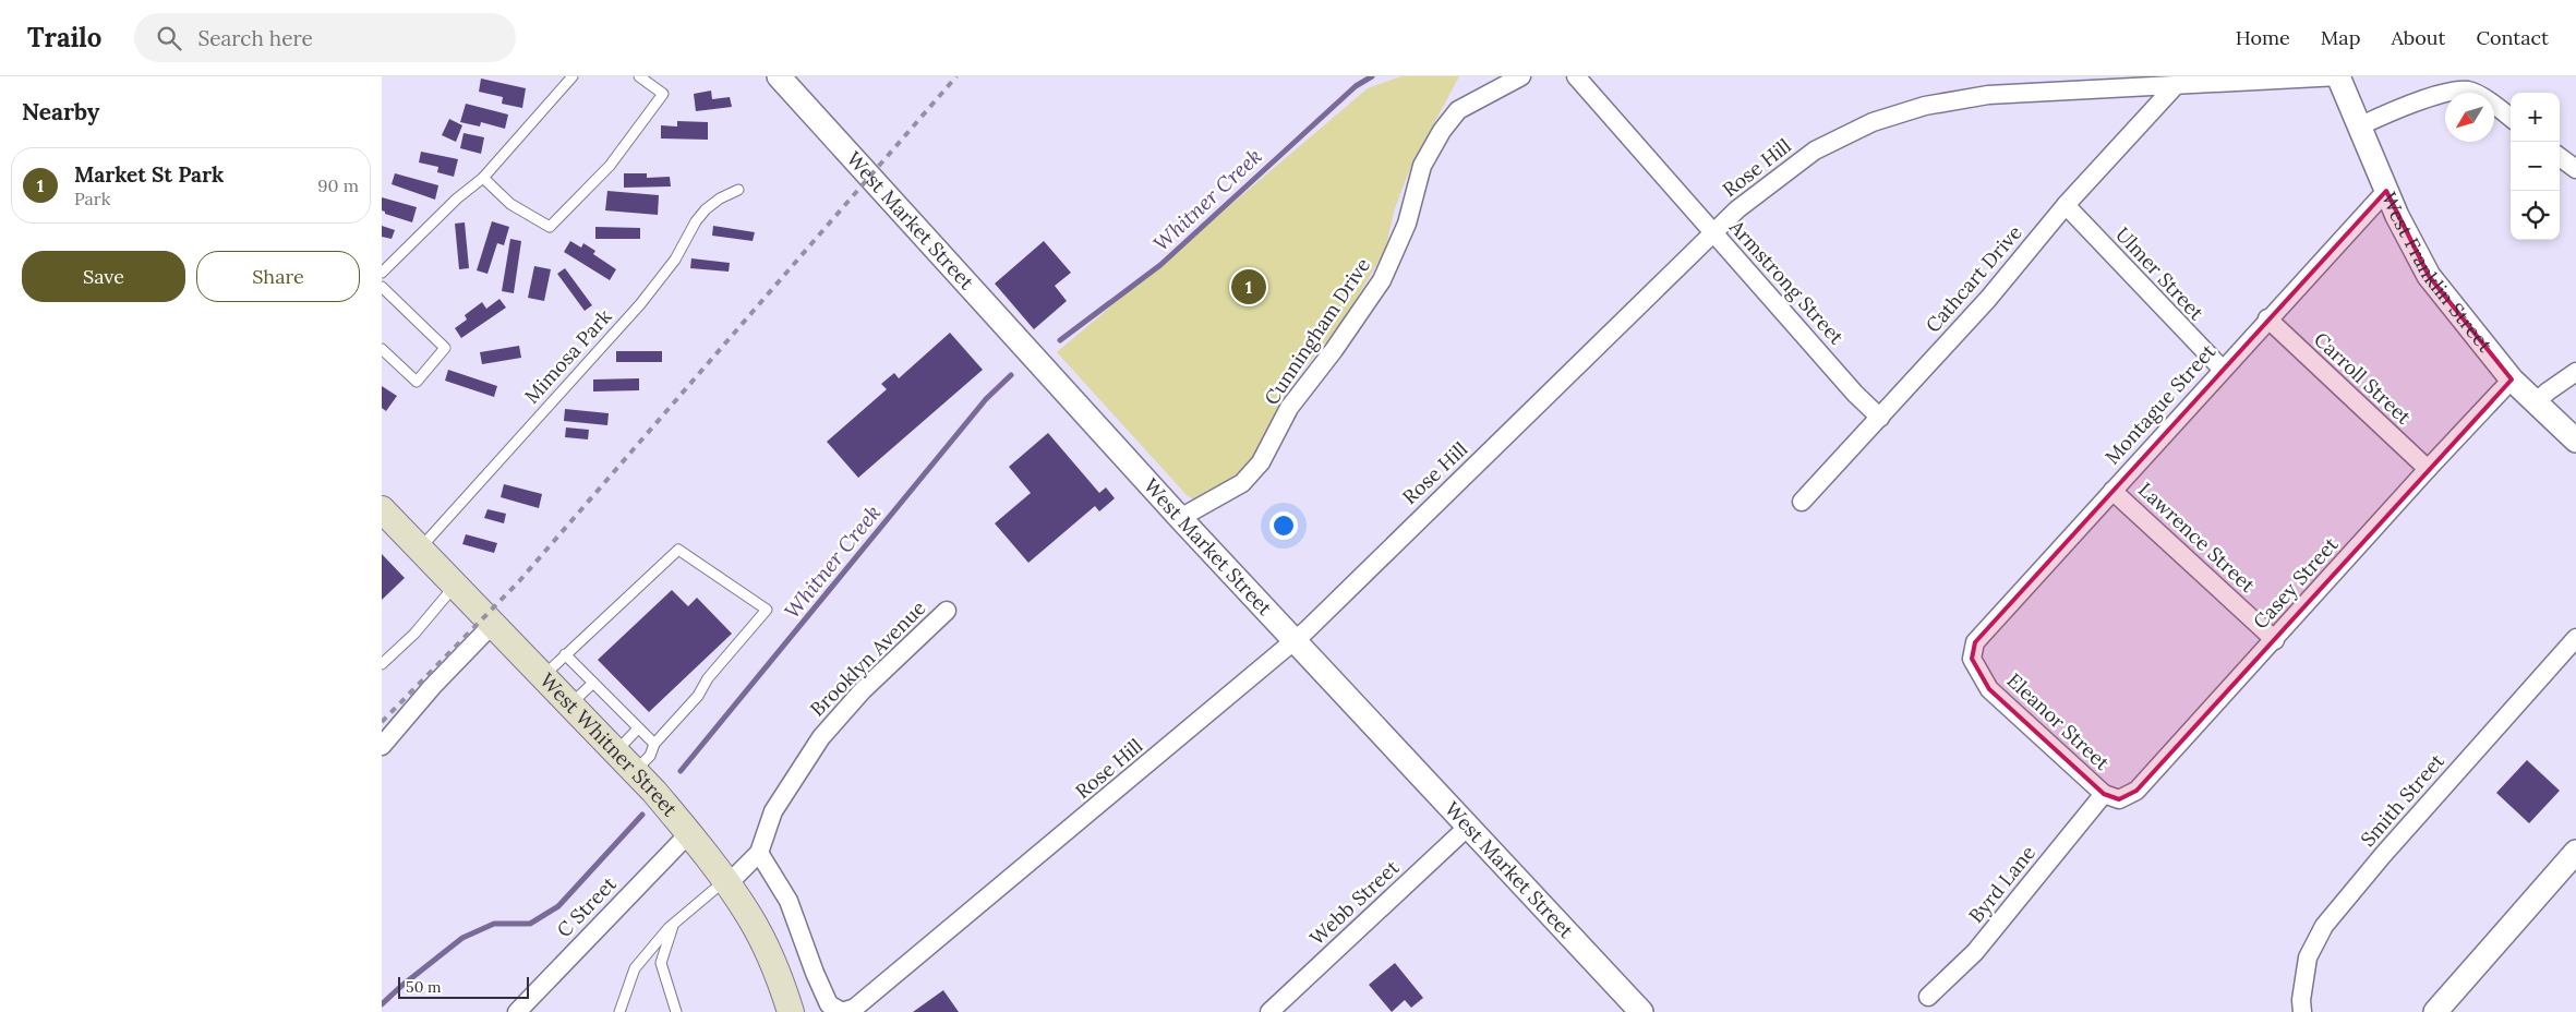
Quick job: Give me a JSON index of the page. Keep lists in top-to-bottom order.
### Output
{
  "streets": {
    "main road": ["West Whitner Street"],
    "street": [
      "Rose Hill",
      "West Market Street",
      "West Franklin Street",
      "Ulmer Street",
      "Cathcart Drive",
      "Armstrong Street",
      "Cunningham Drive",
      "Carroll Street",
      "Montague Street",
      "Lawrence Street",
      "Casey Street",
      "Brooklyn Avenue",
      "Eleanor Street",
      "Smith Street",
      "Byrd Lane",
      "Webb Street",
      "C Street"
    ],
    "lane": ["Mimosa Park"]
  },
  "crossings": [
    ["Rose Hill", "West Market Street"],
    ["Rose Hill", "West Franklin Street"],
    ["Rose Hill", "Cathcart Drive"],
    ["Rose Hill", "Armstrong Street"],
    ["Rose Hill", "Brooklyn Avenue"],
    ["West Market Street", "Cunningham Drive"],
    ["West Market Street", "Webb Street"],
    ["West Franklin Street", "Montague Street"],
    ["West Franklin Street", "Casey Street"],
    ["Ulmer Street", "Cathcart Drive"],
    ["Ulmer Street", "Montague Street"],
    ["Cathcart Drive", "Armstrong Street"],
    ["Mimosa Park", "West Whitner Street"],
    ["Carroll Street", "Montague Street"],
    ["Carroll Street", "Casey Street"],
    ["Montague Street", "Lawrence Street"],
    ["Montague Street", "Eleanor Street"],
    ["Lawrence Street", "Casey Street"],
    ["Casey Street", "Eleanor Street"],
    ["Casey Street", "Byrd Lane"],
    ["Eleanor Street", "Byrd Lane"],
    ["West Whitner Street", "C Street"]
  ],
  "water": ["Whitner Creek"],
  "scale_bar": "50 m",
  "north": "bottom left",
  "page": {
    "header": "Trailo",
    "search": "Search here",
    "nav": [
      "Home",
      "Map",
      "About",
      "Contact"
    ],
    "heading": "Nearby",
    "map_buttons": ["+", "−"],
    "list": [
      {
        "mark": "1",
        "name": "Market St Park",
        "note": "Park",
        "value": "90 m"
      }
    ],
    "buttons": ["Save", "Share"],
    "pins": "1",
    "scale": "50 m"
  }
}
